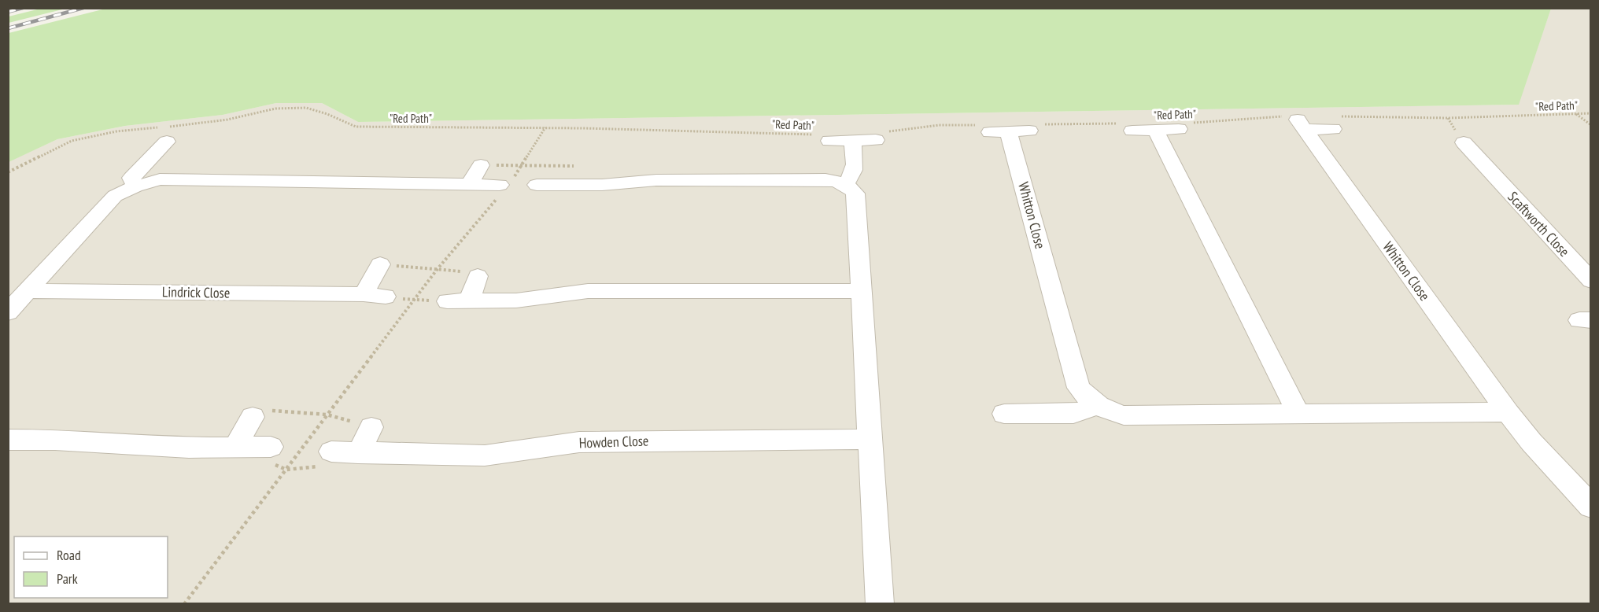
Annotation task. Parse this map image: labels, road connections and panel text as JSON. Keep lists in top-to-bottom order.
{
  "streets": {
    "street": [
      "Whitton Close",
      "Scaftworth Close",
      "Lindrick Close",
      "Howden Close"
    ],
    "path": ["\"Red Path\""]
  },
  "crossings": [
    ["\"Red Path\"", "Whitton Close"]
  ],
  "legend": ["Road", "Park"]
}
